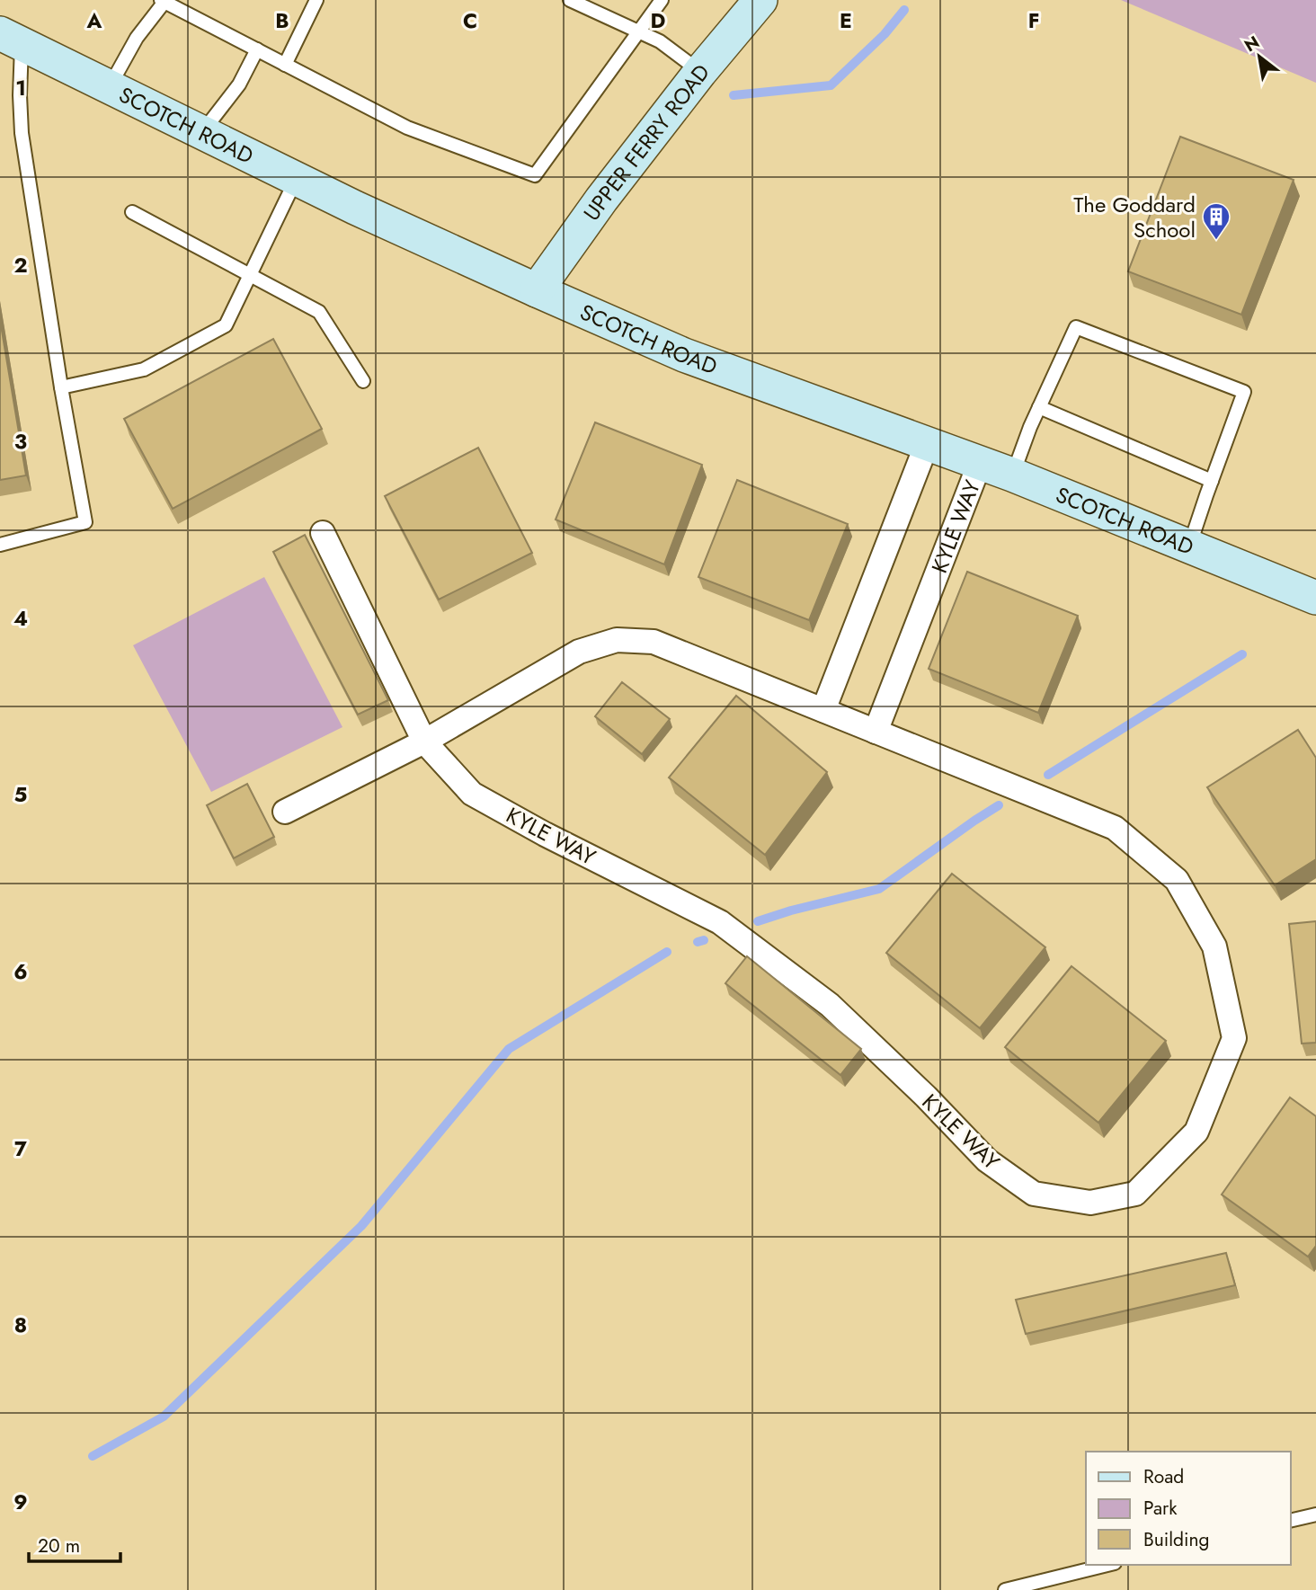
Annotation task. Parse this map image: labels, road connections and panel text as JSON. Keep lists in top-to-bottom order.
{
  "streets": {
    "main road": ["SCOTCH ROAD", "UPPER FERRY ROAD"],
    "street": ["KYLE WAY"]
  },
  "crossings": [
    ["SCOTCH ROAD", "UPPER FERRY ROAD"],
    ["SCOTCH ROAD", "KYLE WAY"]
  ],
  "places": {
    "building": ["The Goddard School"]
  },
  "legend": ["Road", "Park", "Building"],
  "scale_bar": "20 m",
  "north": "top left",
  "grid": {
    "columns": [
      "A",
      "B",
      "C",
      "D",
      "E",
      "F"
    ],
    "rows": [
      "1",
      "2",
      "3",
      "4",
      "5",
      "6",
      "7",
      "8",
      "9"
    ]
  }
}
